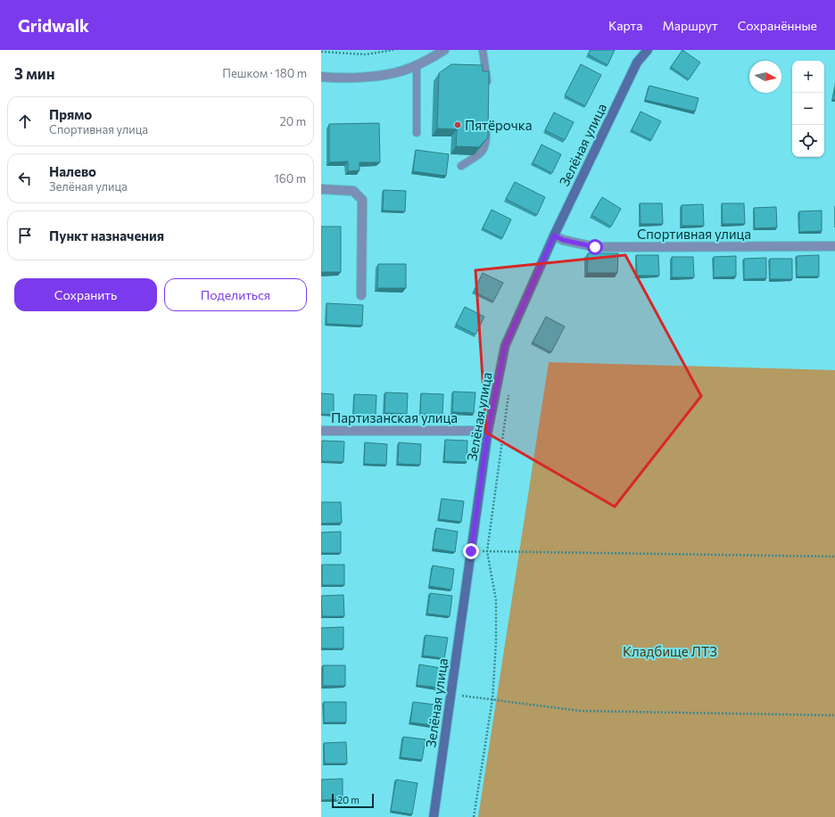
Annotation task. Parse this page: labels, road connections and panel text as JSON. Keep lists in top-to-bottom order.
{
  "streets": {
    "street": ["Зелёная улица", "Спортивная улица", "Партизанская улица"]
  },
  "crossings": [
    ["Зелёная улица", "Спортивная улица"],
    ["Зелёная улица", "Партизанская улица"]
  ],
  "parks": ["Кладбище ЛТЗ"],
  "places": ["Пятёрочка"],
  "scale_bar": "20 m",
  "north": "right",
  "page": {
    "header": "Gridwalk",
    "nav": ["Карта", "Маршрут", "Сохранённые"],
    "heading": ["3 мин", "Пешком · 180 m"],
    "map_buttons": ["+", "−"],
    "list": [
      ["Прямо", "Спортивная улица", "20 m"],
      ["Налево", "Зелёная улица", "160 m"],
      "Пункт назначения"
    ],
    "buttons": ["Сохранить", "Поделиться"],
    "scale": "20 m"
  }
}
